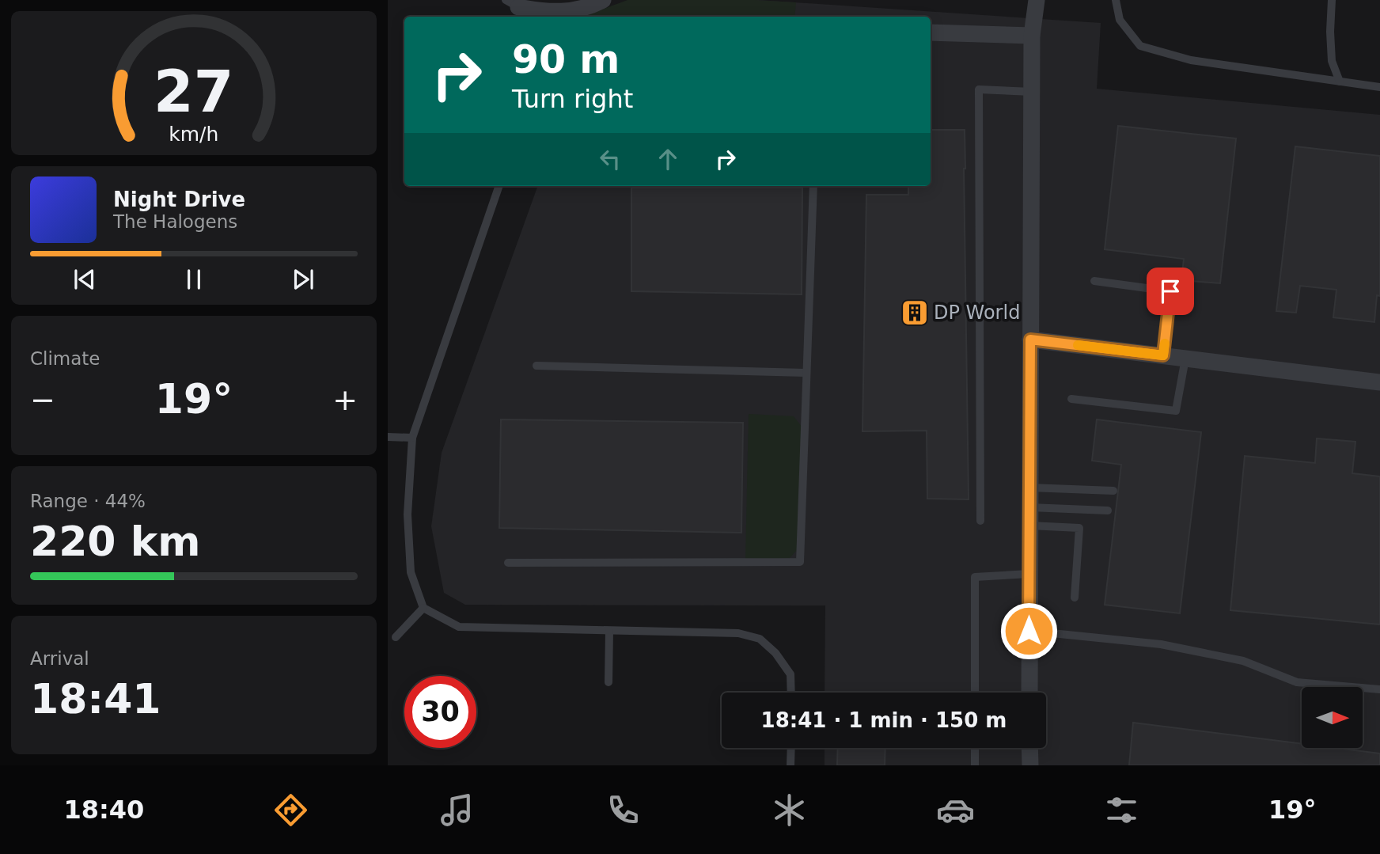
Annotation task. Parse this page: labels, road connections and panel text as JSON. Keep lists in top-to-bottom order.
{
  "places": {
    "building": ["DP World"]
  },
  "north": "right",
  "page": {
    "turn": ["90 m", "Turn right"],
    "song": ["Night Drive", "The Halogens"],
    "tile": [
      "Climate",
      ["Range · 44%", "220 km"],
      ["Arrival", "18:41"]
    ],
    "heat": ["−", "19°", "+"],
    "limit": "30",
    "trip": "18:41 · 1 min · 150 m",
    "tabs": ["18:40", "19°"],
    "gauge": ["27", "km/h"]
  }
}
